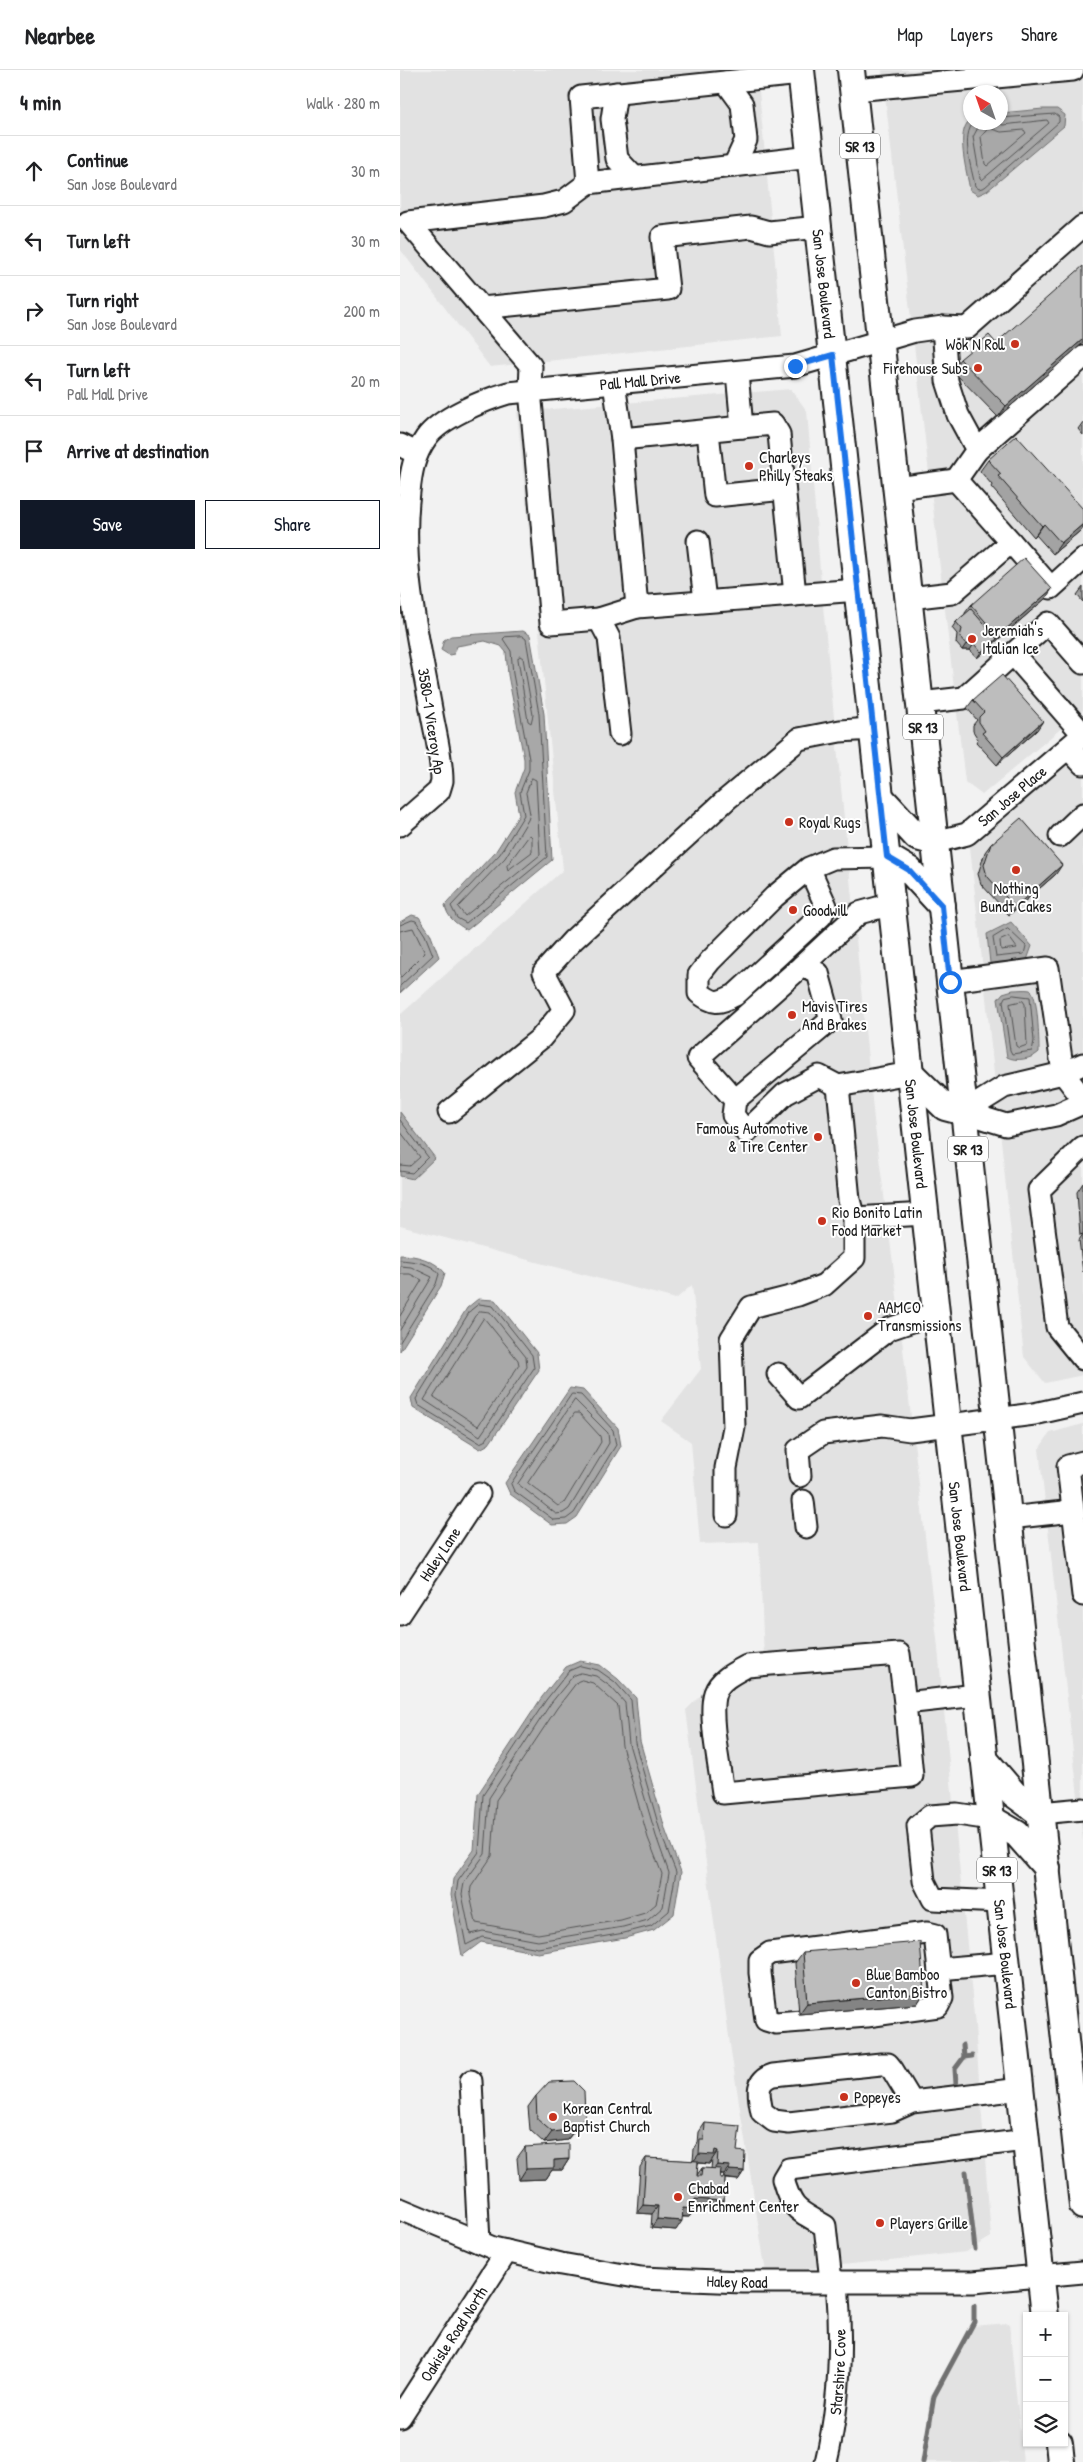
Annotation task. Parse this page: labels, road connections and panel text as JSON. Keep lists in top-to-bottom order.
{
  "streets": {
    "main road": ["SR 13", "San Jose Boulevard"],
    "street": [
      "Pall Mall Drive",
      "3580-1 Viceroy Ap",
      "San Jose Place",
      "Haley Lane",
      "Haley Road",
      "Oakisle Road North",
      "Starshire Cove"
    ]
  },
  "crossings": [
    ["SR 13", "Pall Mall Drive"],
    ["SR 13", "San Jose Place"],
    ["San Jose Boulevard", "Pall Mall Drive"],
    ["San Jose Boulevard", "Haley Road"],
    ["San Jose Boulevard", "Starshire Cove"],
    ["Pall Mall Drive", "3580-1 Viceroy Ap"],
    ["Haley Road", "Oakisle Road North"],
    ["Haley Road", "Starshire Cove"]
  ],
  "places": [
    "Wok N Roll",
    "Firehouse Subs",
    "Charleys Philly Steaks",
    "Jeremiah's Italian Ice",
    "Royal Rugs",
    "Nothing Bundt Cakes",
    "Goodwill",
    "Mavis Tires And Brakes",
    "Famous Automotive & Tire Center",
    "Rio Bonito Latin Food Market",
    "AAMCO Transmissions",
    "Blue Bamboo Canton Bistro",
    "Popeyes",
    "Korean Central Baptist Church",
    "Chabad Enrichment Center",
    "Players Grille"
  ],
  "north": "top left",
  "page": {
    "header": "Nearbee",
    "nav": ["Map", "Layers", "Share"],
    "heading": ["4 min", "Walk · 280 m"],
    "list": [
      ["Continue", "San Jose Boulevard", "30 m"],
      ["Turn left", "30 m"],
      ["Turn right", "San Jose Boulevard", "200 m"],
      ["Turn left", "Pall Mall Drive", "20 m"],
      "Arrive at destination"
    ],
    "buttons": ["Save", "Share"],
    "map_buttons": ["+", "−"]
  }
}
